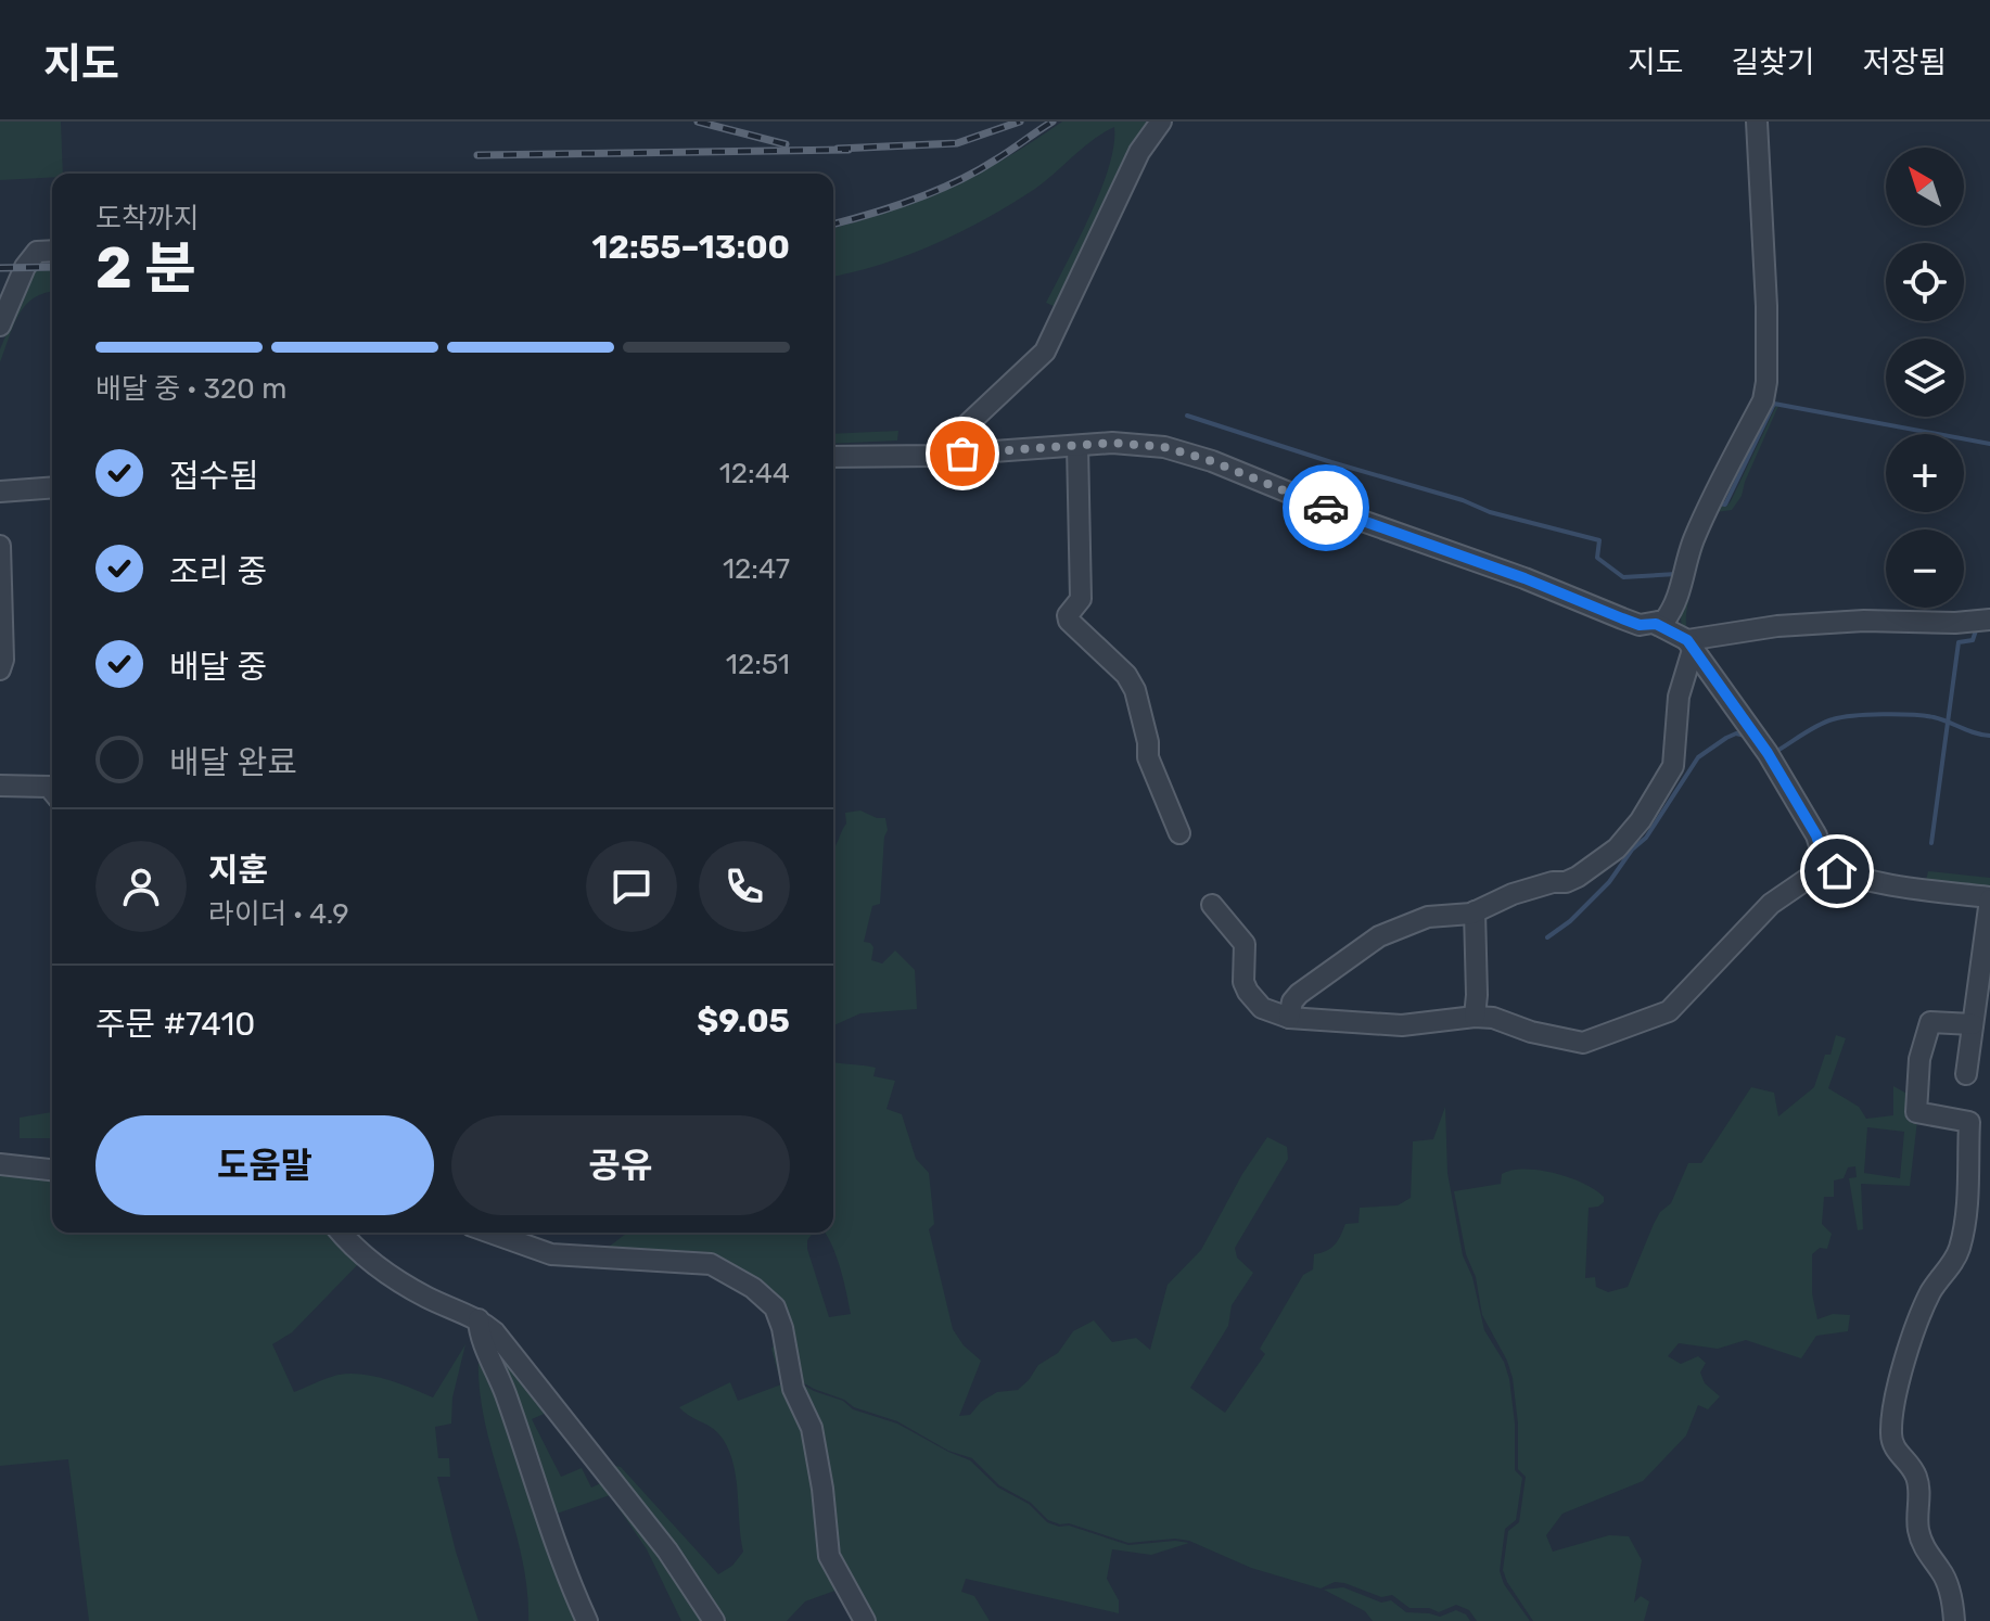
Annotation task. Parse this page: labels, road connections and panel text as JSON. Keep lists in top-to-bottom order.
{
  "north": "top left",
  "page": {
    "header": "지도",
    "nav": ["지도", "길찾기", "저장됨"],
    "map_buttons": ["+", "−"],
    "heading": ["2 분", "도착까지", "12:55–13:00"],
    "panel": [
      "지훈",
      "라이더 · 4.9",
      "주문 #7410",
      "$9.05"
    ],
    "bar": "배달 중 · 320 m",
    "list": [
      ["접수됨", "12:44"],
      ["조리 중", "12:47"],
      ["배달 중", "12:51"],
      "배달 완료"
    ],
    "buttons": ["도움말", "공유"]
  }
}
